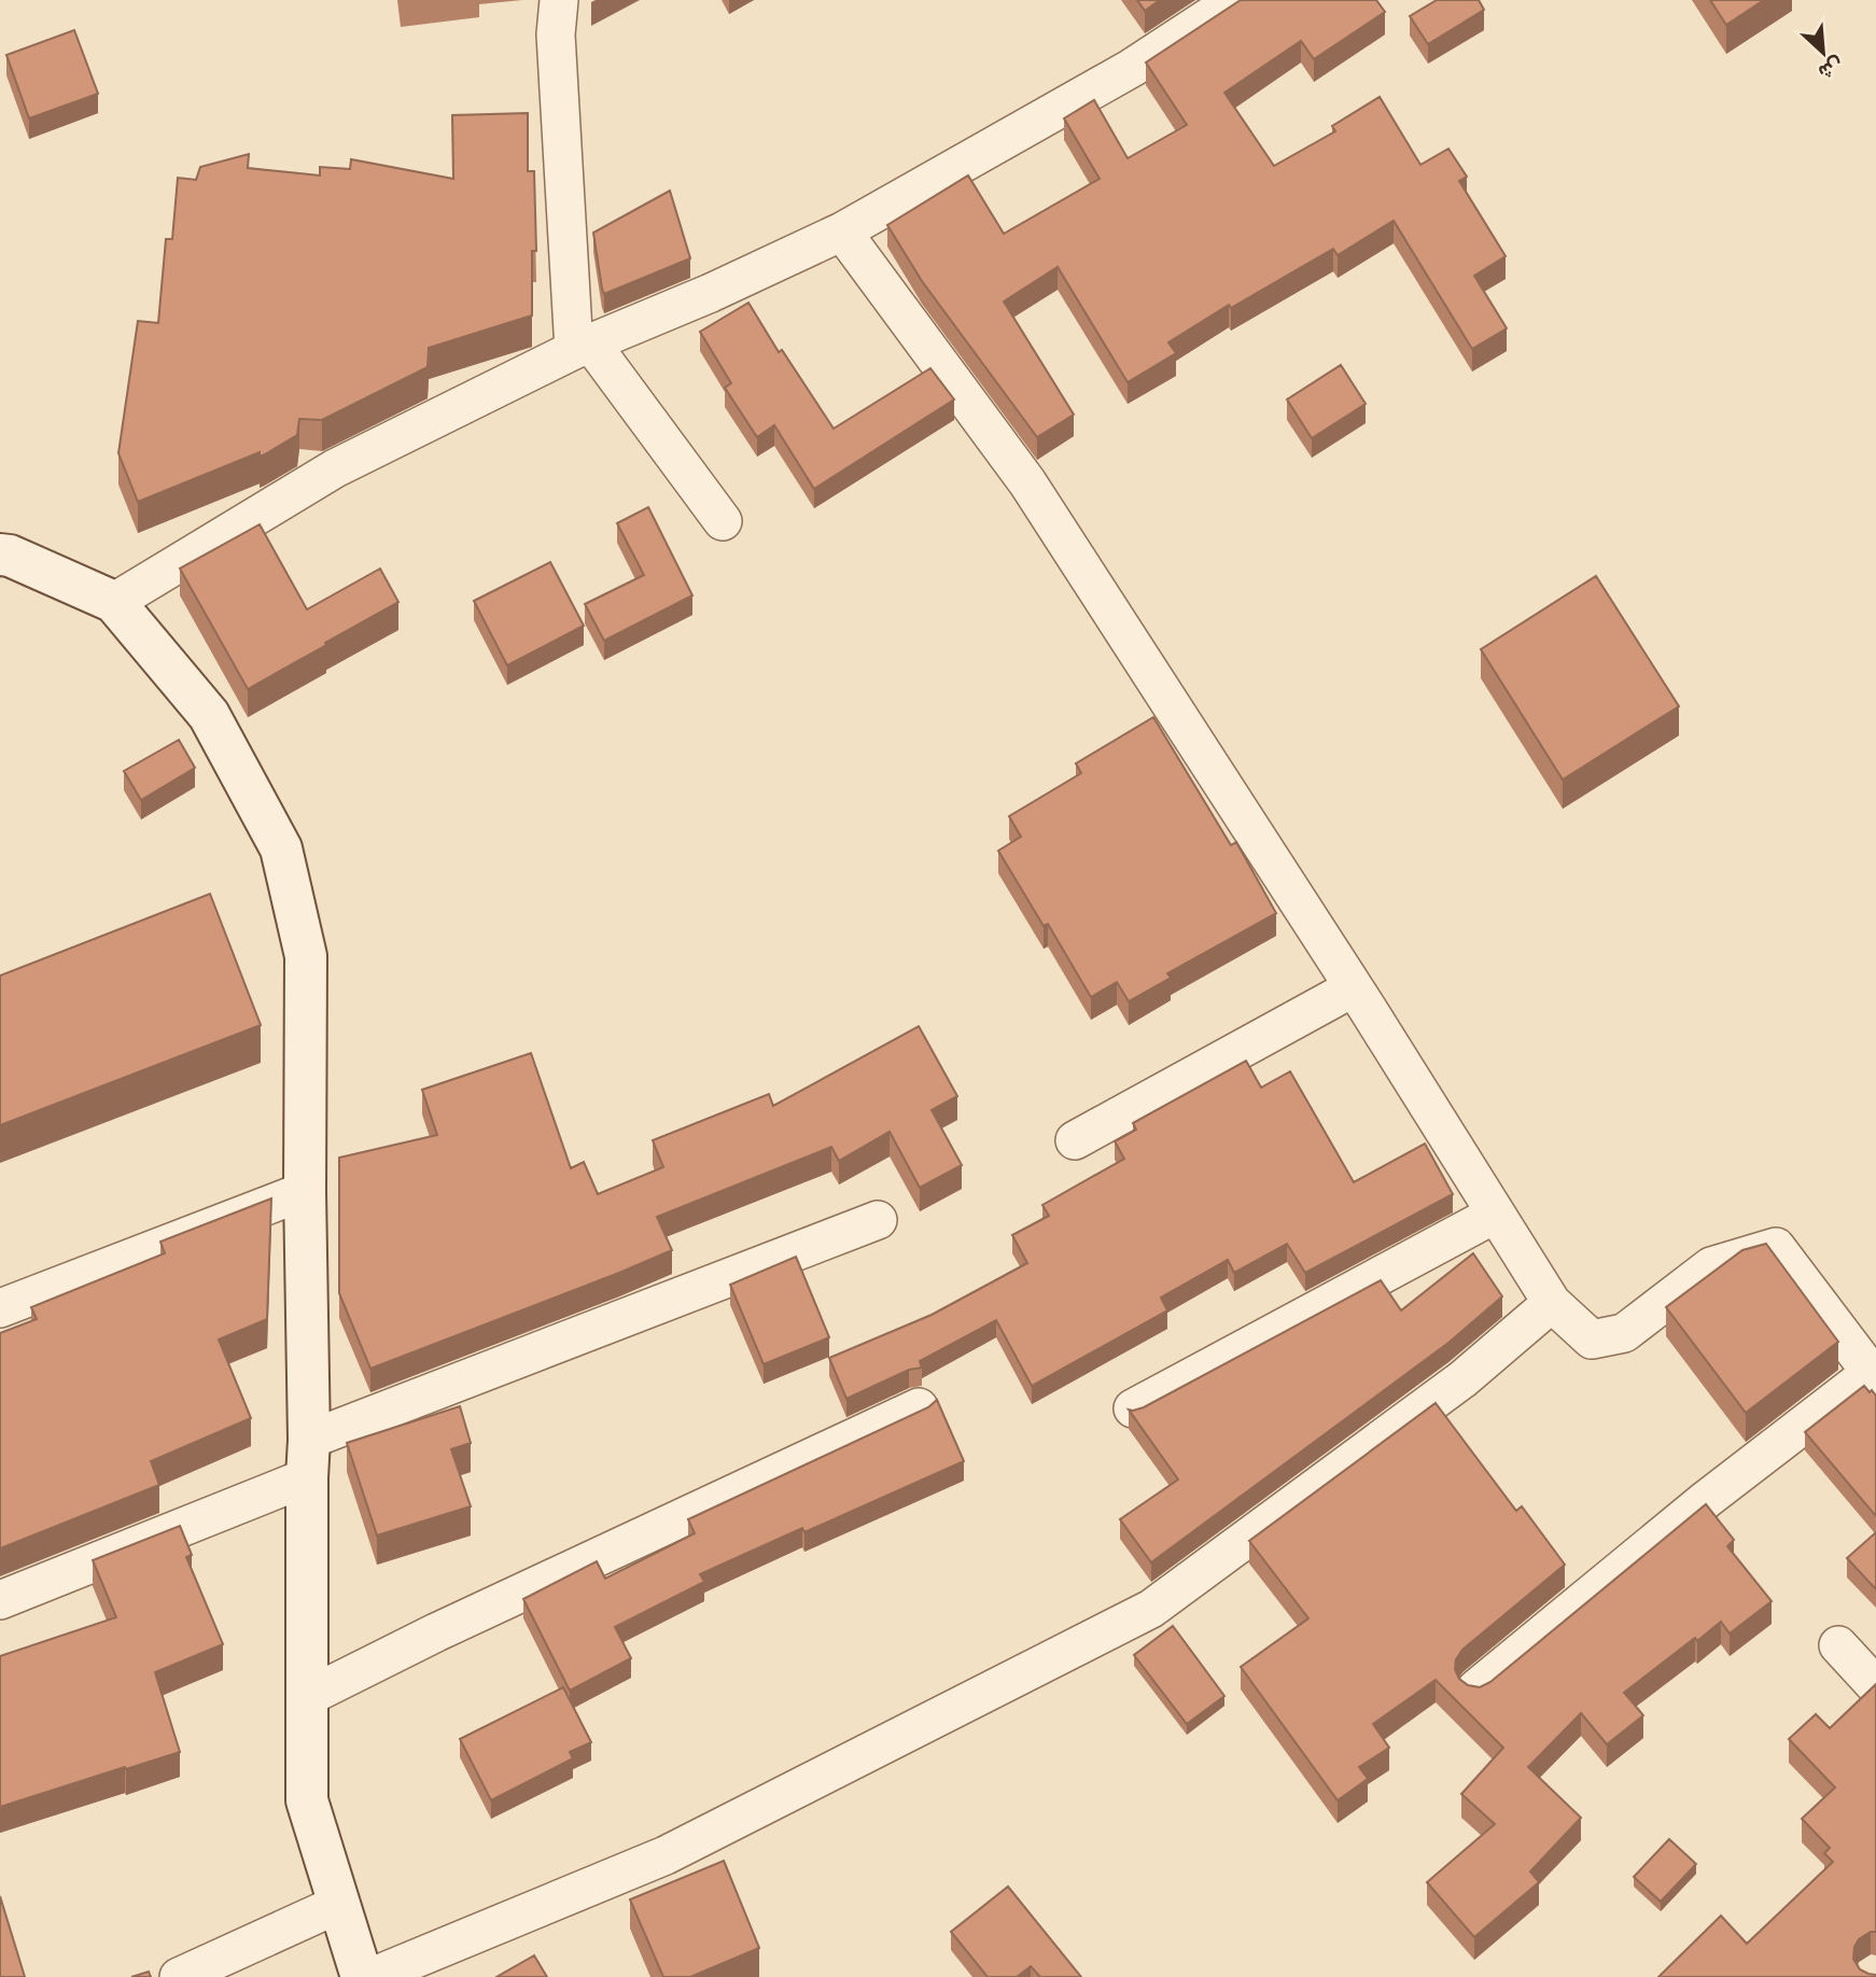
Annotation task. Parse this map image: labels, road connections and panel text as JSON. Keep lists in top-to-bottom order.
{
  "north": "bottom right"
}
